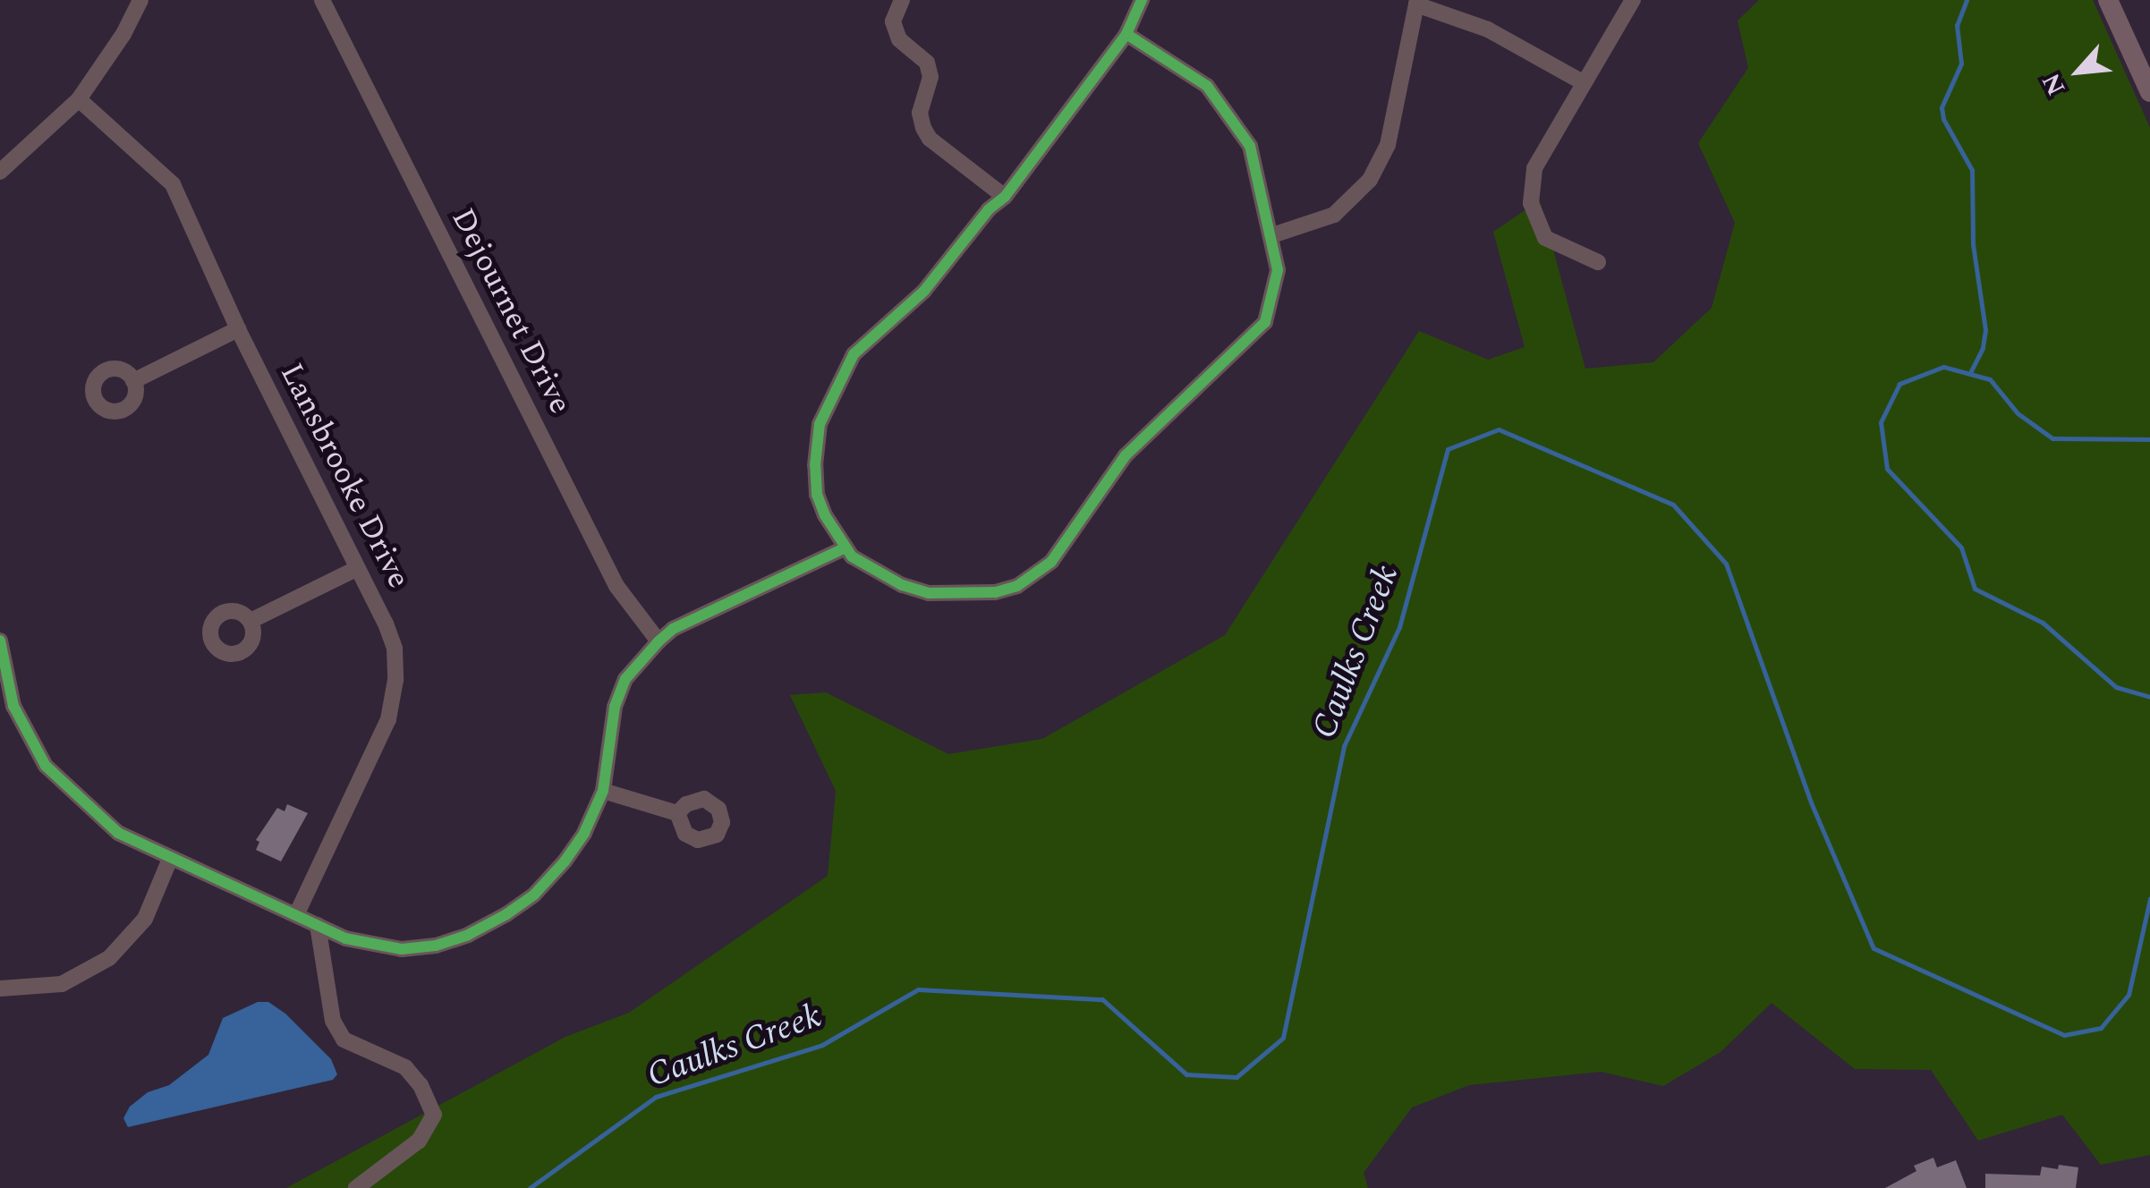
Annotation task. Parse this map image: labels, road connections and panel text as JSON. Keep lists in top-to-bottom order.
{
  "streets": {
    "street": ["Dejournet Drive", "Lansbrooke Drive"]
  },
  "water": ["Caulks Creek"],
  "north": "bottom left"
}
